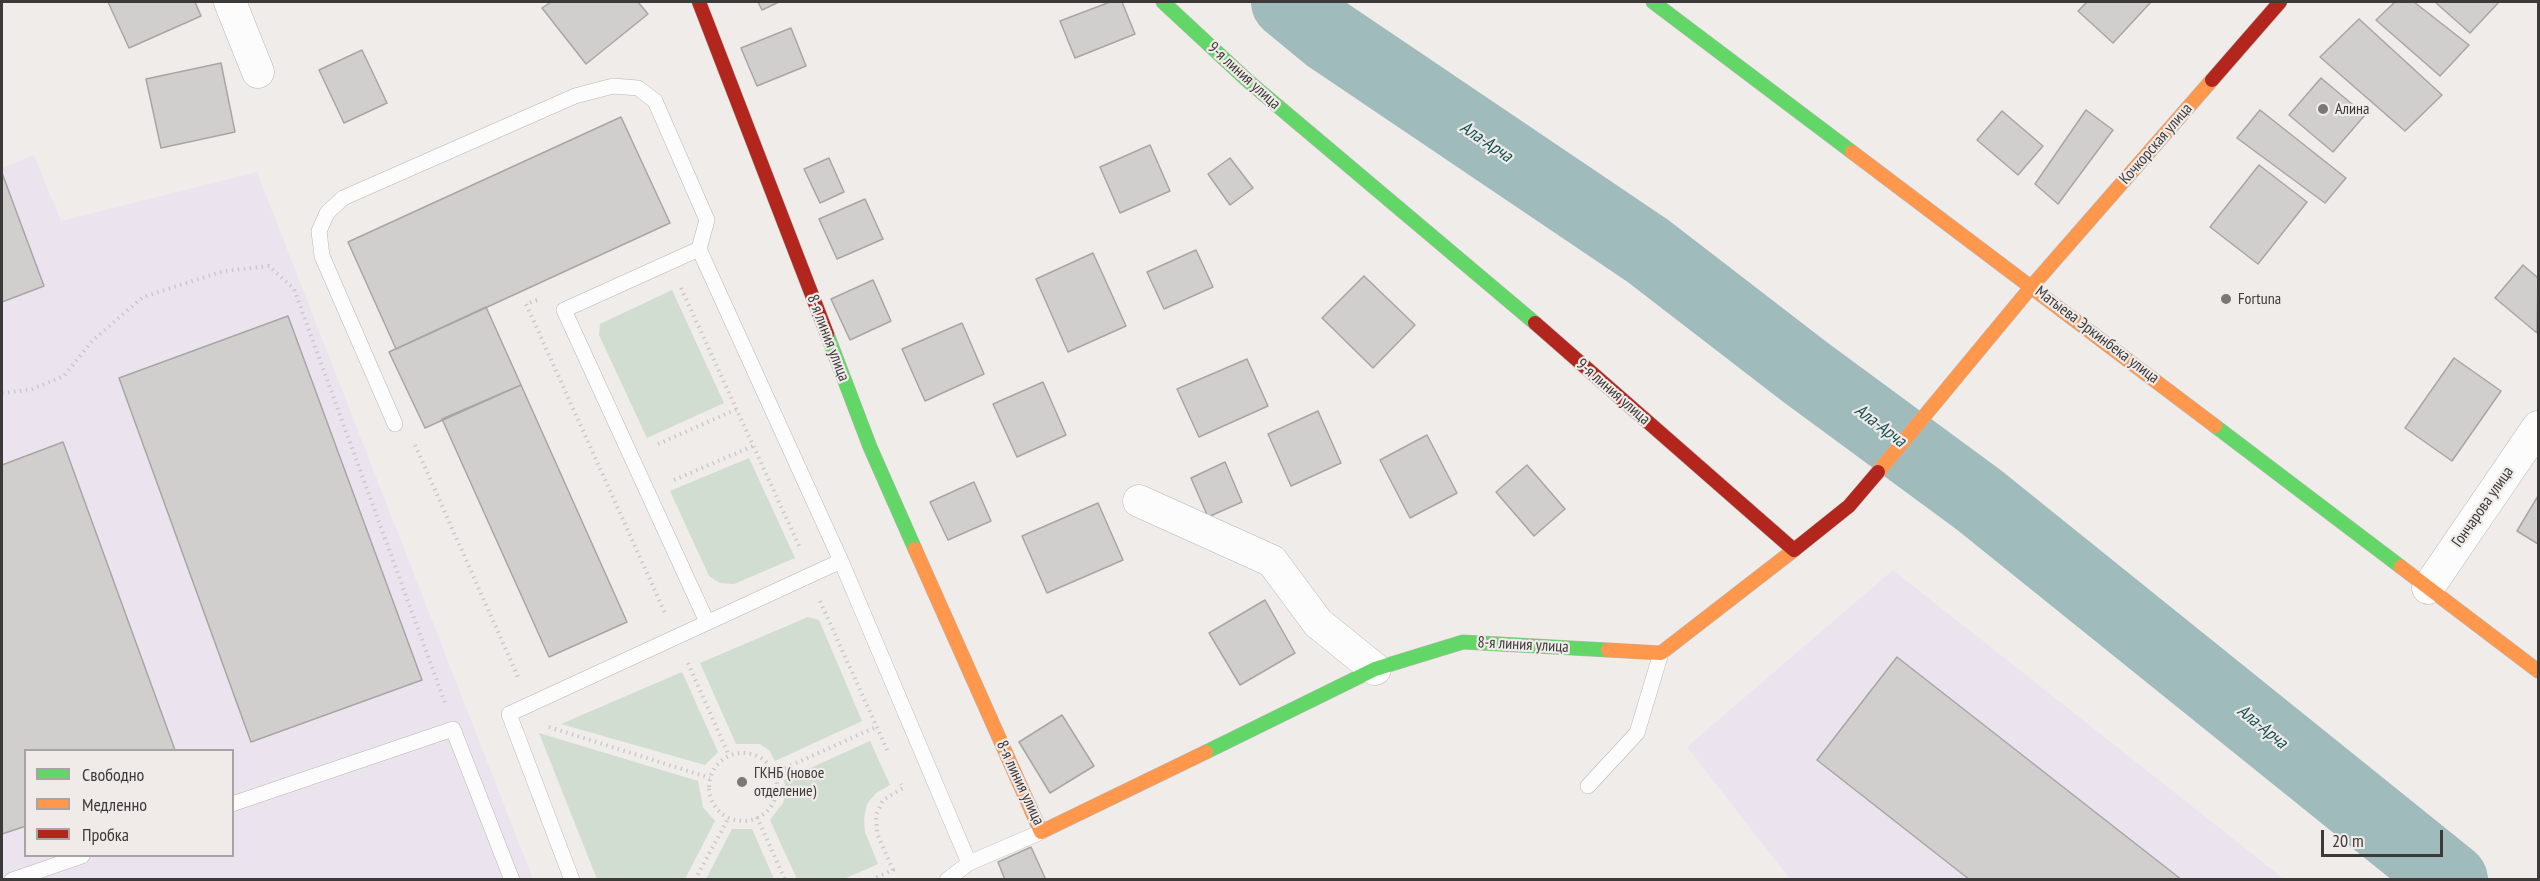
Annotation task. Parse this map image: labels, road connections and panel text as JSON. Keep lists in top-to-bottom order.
{
  "streets": {
    "street": [
      "9-я линия улица",
      "Кочкорская улица",
      "Матыева Эркинбека улица",
      "8-я линия улица",
      "Гончарова улица"
    ]
  },
  "crossings": [
    ["Кочкорская улица", "Матыева Эркинбека улица"],
    ["Матыева Эркинбека улица", "Гончарова улица"]
  ],
  "water": ["Ала-Арча"],
  "places": ["Алина", "Fortuna", "ГКНБ (новое отделение)"],
  "legend": ["Свободно", "Медленно", "Пробка"],
  "scale_bar": "20 m"
}
